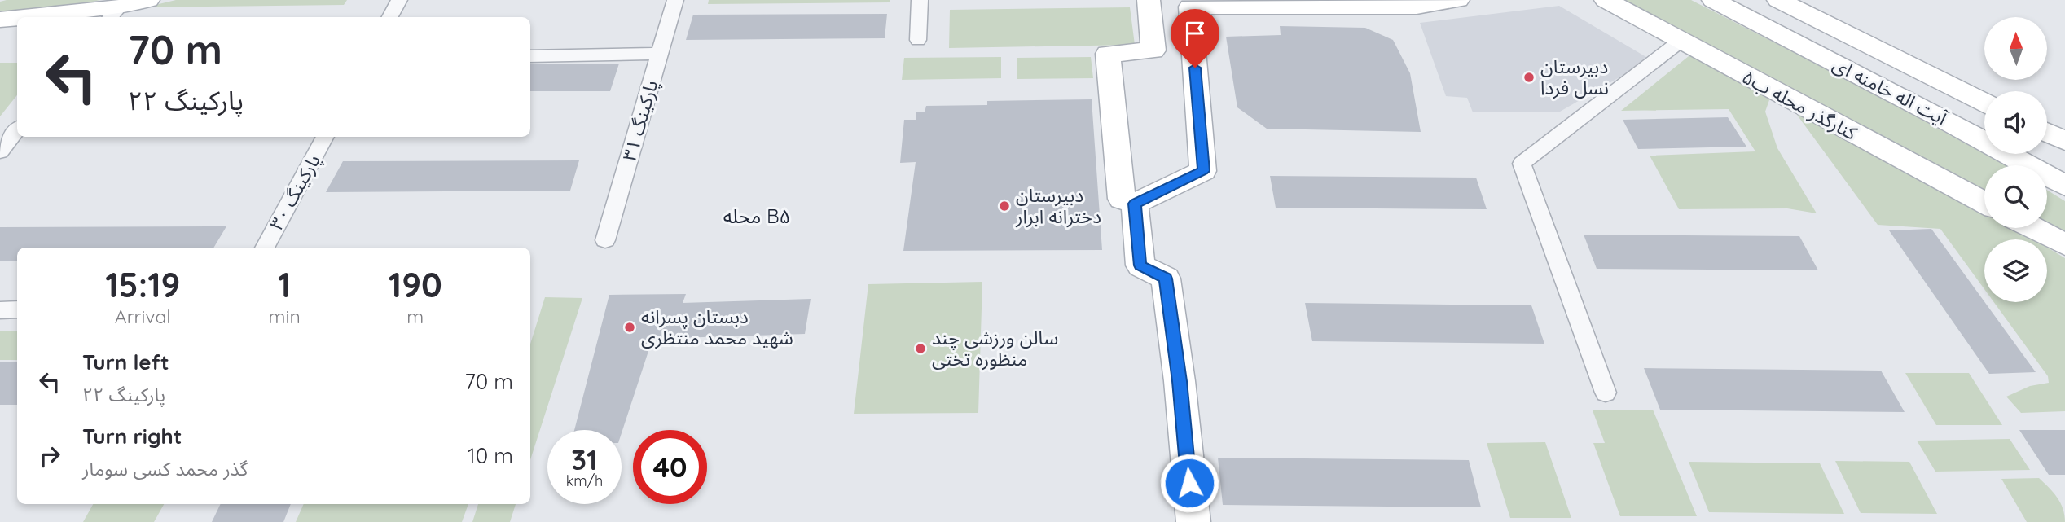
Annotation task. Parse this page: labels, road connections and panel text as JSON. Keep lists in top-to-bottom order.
{
  "streets": {
    "street": [
      "آیت اله خامنه ای",
      "کنارگذر محله ب۵",
      "پارکینگ ۳۱",
      "پارکینگ ۳۰"
    ]
  },
  "districts": ["محله B۵"],
  "places": [
    "دبیرستان نسل فردا",
    "دبیرستان دخترانه ابرار",
    "دبستان پسرانه شهید محمد منتظری",
    "سالن ورزشی چند منظوره تختی"
  ],
  "north": "top",
  "page": {
    "turn": ["70 m", "پارکینگ ۲۲"],
    "eta": [
      "15:19",
      "Arrival",
      "1",
      "min",
      "190",
      "m"
    ],
    "list": [
      {
        "name": "Turn left",
        "note": "پارکینگ ۲۲",
        "value": "70 m"
      },
      {
        "name": "Turn right",
        "note": "گذر محمد کسی سومار",
        "value": "10 m"
      }
    ],
    "speed": "31 km/h",
    "limit": "40"
  }
}
